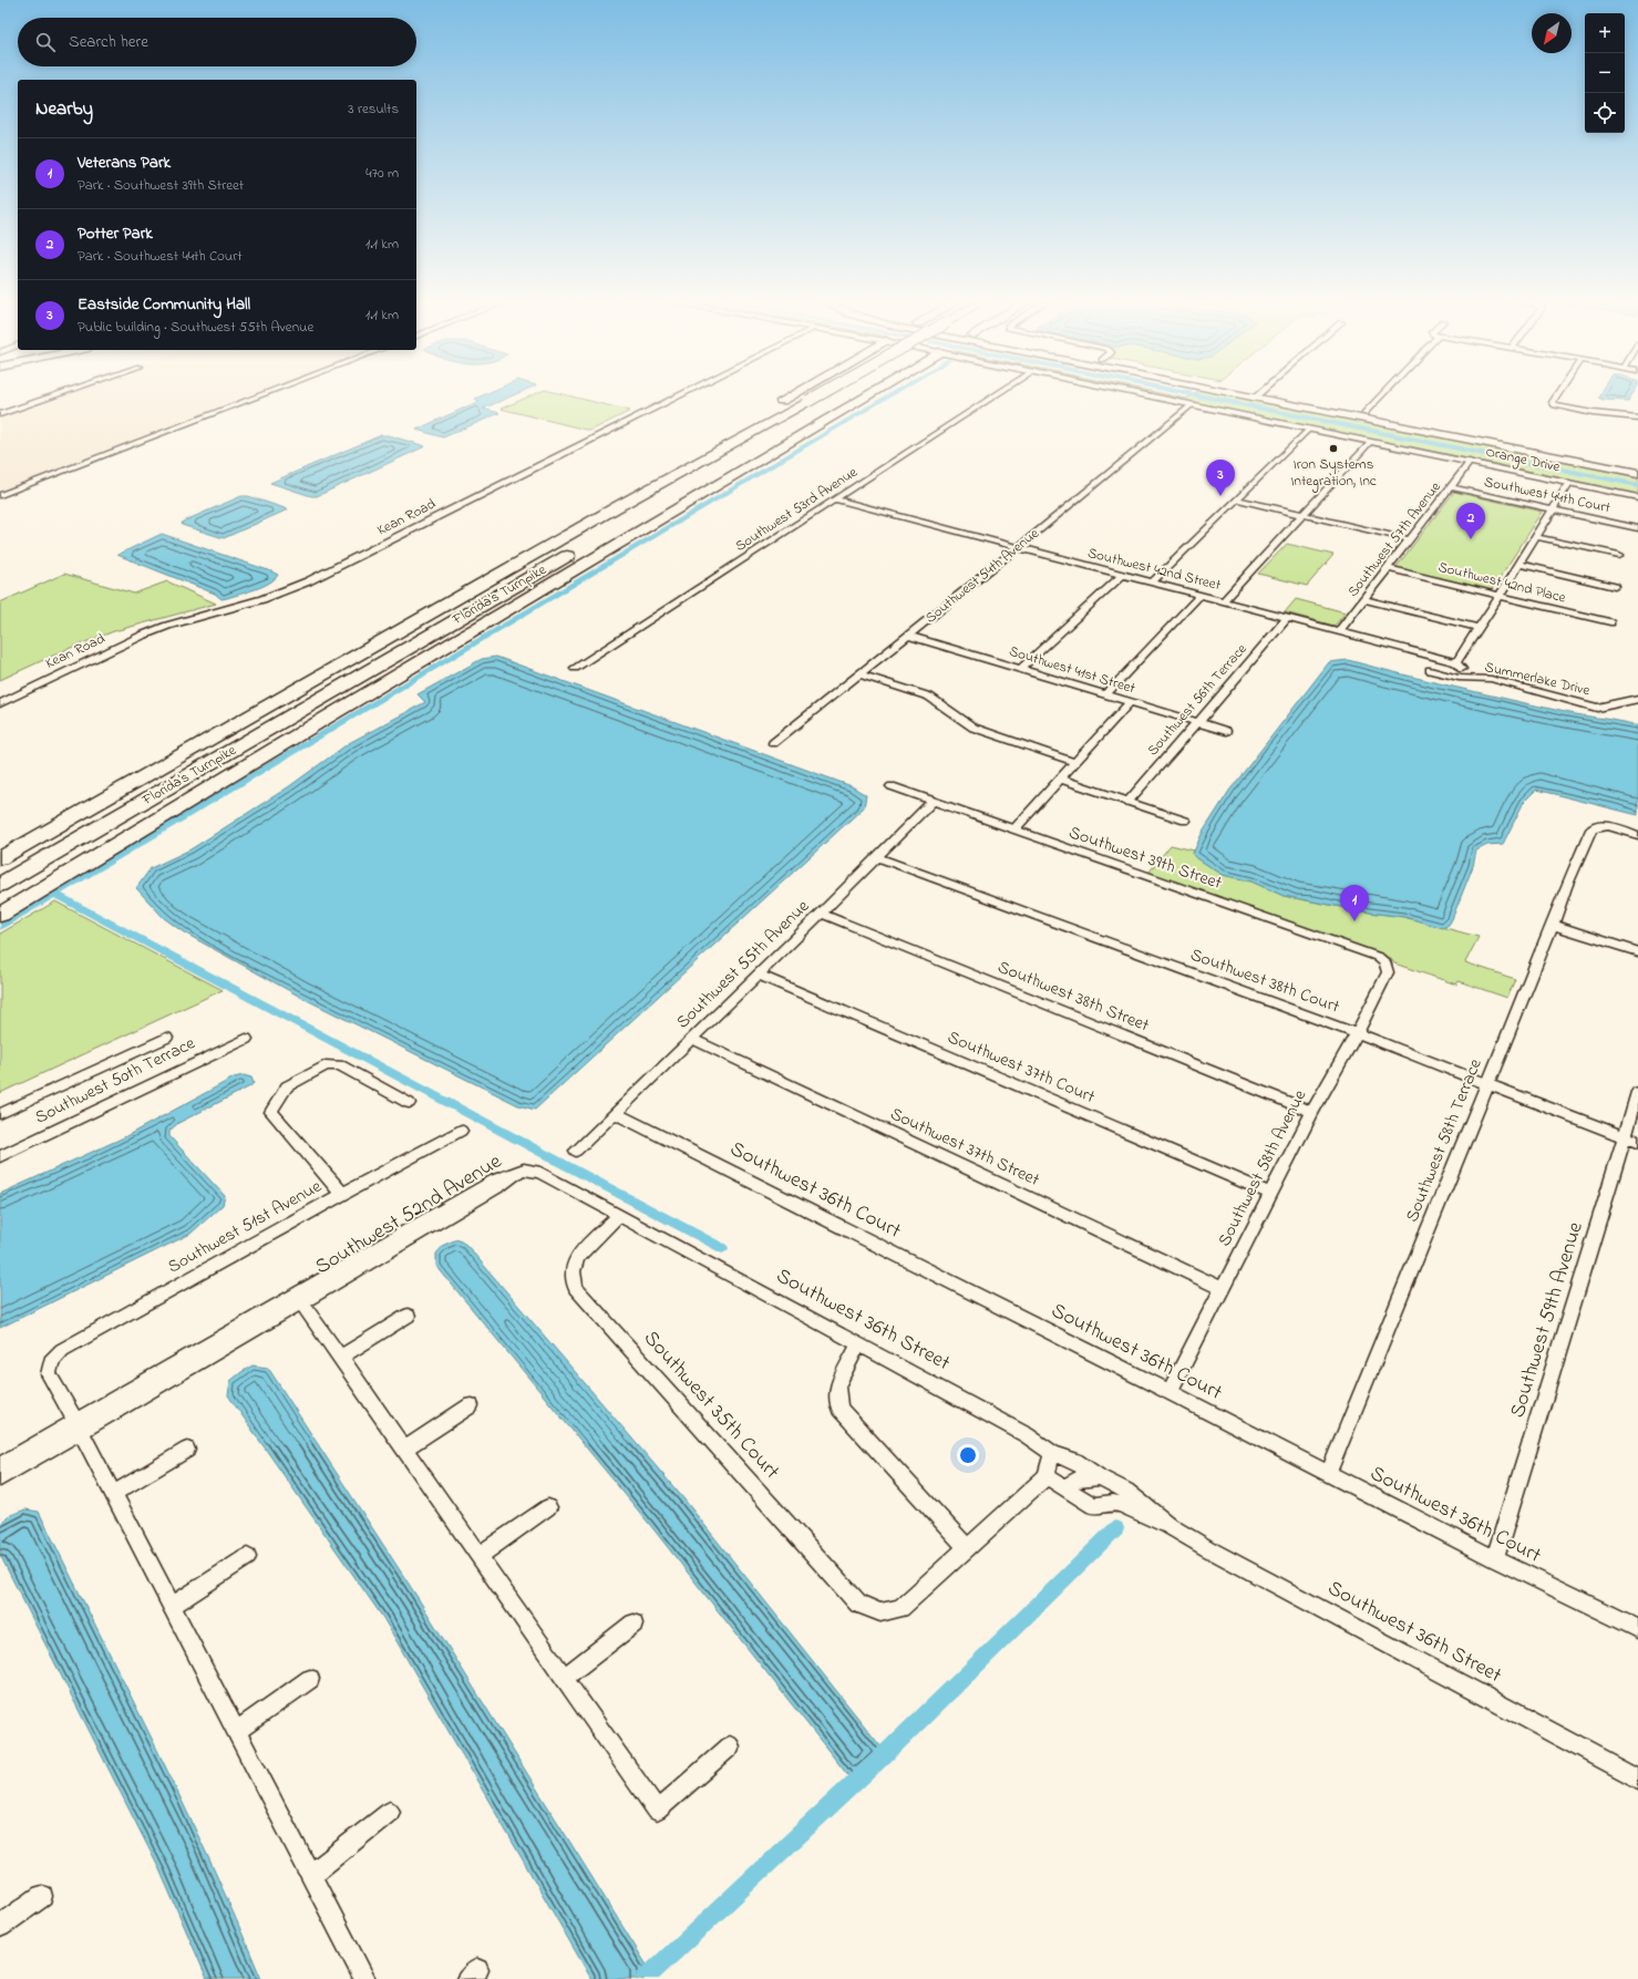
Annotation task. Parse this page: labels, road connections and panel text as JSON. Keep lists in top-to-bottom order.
{
  "streets": {
    "highway": ["Florida's Turnpike"],
    "street": [
      "Orange Drive",
      "Southwest 44th Court",
      "Southwest 53rd Avenue",
      "Kean Road",
      "Southwest 57th Avenue",
      "Southwest 42nd Street",
      "Southwest 54th Avenue",
      "Southwest 42nd Place",
      "Southwest 41st Street",
      "Summerlake Drive",
      "Southwest 56th Terrace",
      "Southwest 39th Street",
      "Southwest 55th Avenue",
      "Southwest 38th Court",
      "Southwest 38th Street",
      "Southwest 37th Court",
      "Southwest 50th Terrace",
      "Southwest 58th Terrace",
      "Southwest 37th Street",
      "Southwest 58th Avenue",
      "Southwest 36th Court",
      "Southwest 52nd Avenue",
      "Southwest 51st Avenue",
      "Southwest 36th Street",
      "Southwest 59th Avenue",
      "Southwest 35th Court"
    ]
  },
  "crossings": [
    ["Orange Drive", "Southwest 57th Avenue"],
    ["Orange Drive", "Southwest 54th Avenue"],
    ["Southwest 44th Court", "Southwest 57th Avenue"],
    ["Southwest 53rd Avenue", "Southwest 42nd Street"],
    ["Southwest 57th Avenue", "Southwest 42nd Street"],
    ["Southwest 57th Avenue", "Southwest 42nd Place"],
    ["Southwest 42nd Street", "Southwest 54th Avenue"],
    ["Southwest 42nd Street", "Southwest 56th Terrace"],
    ["Southwest 54th Avenue", "Southwest 41st Street"],
    ["Southwest 41st Street", "Southwest 56th Terrace"],
    ["Southwest 39th Street", "Southwest 55th Avenue"],
    ["Southwest 39th Street", "Southwest 58th Avenue"],
    ["Southwest 55th Avenue", "Southwest 38th Court"],
    ["Southwest 55th Avenue", "Southwest 38th Street"],
    ["Southwest 55th Avenue", "Southwest 37th Court"],
    ["Southwest 55th Avenue", "Southwest 37th Street"],
    ["Southwest 55th Avenue", "Southwest 36th Court"],
    ["Southwest 38th Court", "Southwest 58th Terrace"],
    ["Southwest 38th Court", "Southwest 58th Avenue"],
    ["Southwest 38th Court", "Southwest 59th Avenue"],
    ["Southwest 38th Street", "Southwest 58th Avenue"],
    ["Southwest 37th Court", "Southwest 58th Avenue"],
    ["Southwest 58th Terrace", "Southwest 36th Court"],
    ["Southwest 37th Street", "Southwest 58th Avenue"],
    ["Southwest 58th Avenue", "Southwest 36th Court"],
    ["Southwest 36th Court", "Southwest 59th Avenue"],
    ["Southwest 52nd Avenue", "Southwest 51st Avenue"],
    ["Southwest 52nd Avenue", "Southwest 36th Street"],
    ["Southwest 36th Street", "Southwest 35th Court"]
  ],
  "places": ["Iron Systems Integration, Inc"],
  "north": "bottom left",
  "page": {
    "map_buttons": ["+", "−"],
    "search": "Search here",
    "heading": ["Nearby", "3 results"],
    "list": [
      {
        "mark": "1",
        "name": "Veterans Park",
        "note": "Park · Southwest 39th Street",
        "value": "470 m"
      },
      {
        "mark": "2",
        "name": "Potter Park",
        "note": "Park · Southwest 44th Court",
        "value": "1.1 km"
      },
      {
        "mark": "3",
        "name": "Eastside Community Hall",
        "note": "Public building · Southwest 55th Avenue",
        "value": "1.1 km"
      }
    ],
    "pins": ["3", "2", "1"]
  }
}
